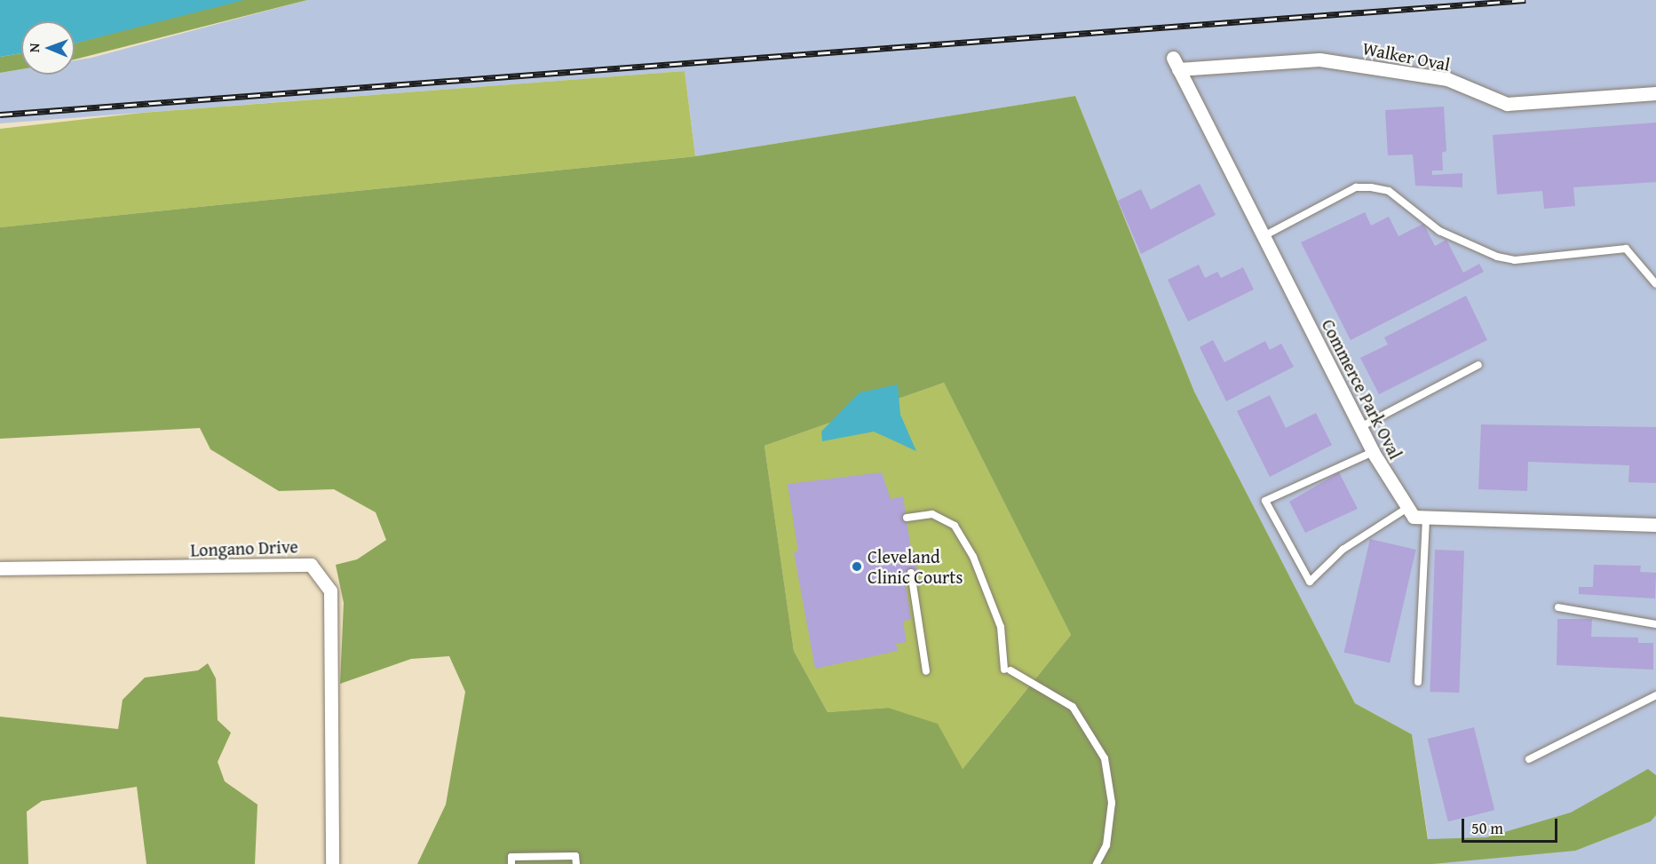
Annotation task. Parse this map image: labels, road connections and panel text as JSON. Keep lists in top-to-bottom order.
{
  "streets": {
    "street": ["Walker Oval", "Commerce Park Oval", "Longano Drive"]
  },
  "crossings": [
    ["Walker Oval", "Commerce Park Oval"]
  ],
  "places": ["Cleveland Clinic Courts"],
  "scale_bar": "50 m",
  "north": "left"
}
